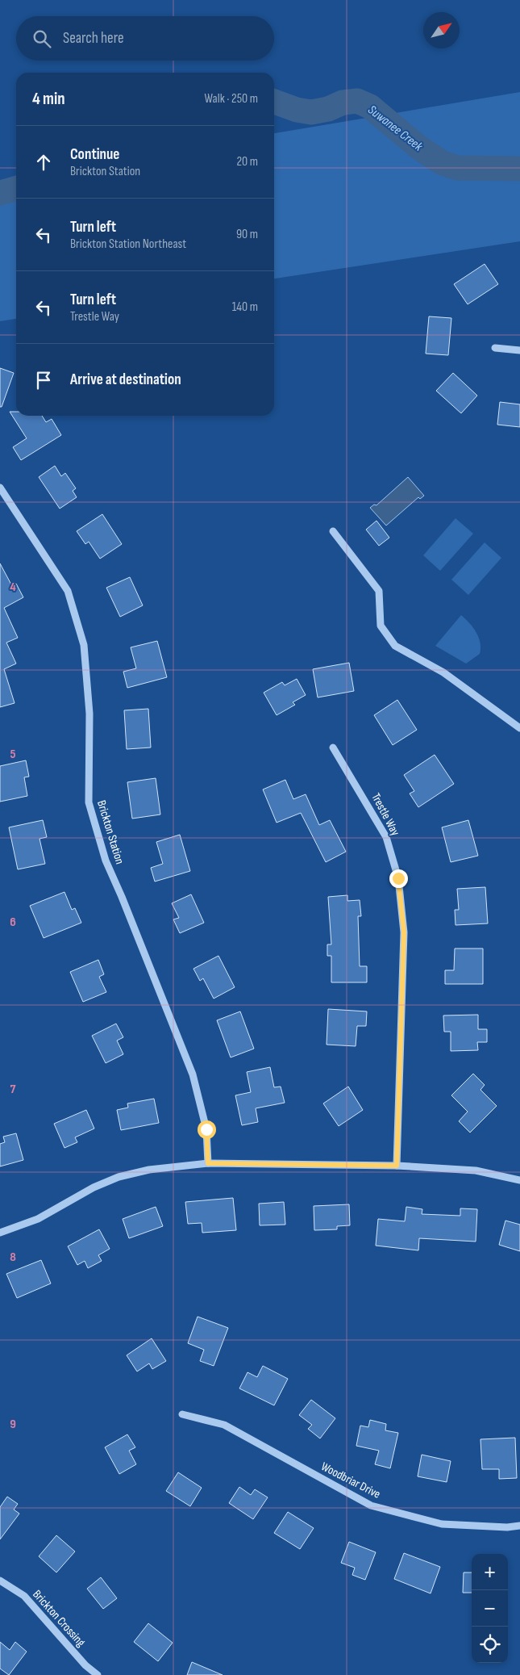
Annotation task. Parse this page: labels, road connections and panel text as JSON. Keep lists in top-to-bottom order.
{
  "streets": {
    "street": [
      "Trestle Way",
      "Brickton Station",
      "Woodbriar Drive",
      "Brickton Crossing"
    ]
  },
  "water": ["Suwanee Creek"],
  "north": "top right",
  "page": {
    "search": "Search here",
    "heading": ["4 min", "Walk · 250 m"],
    "list": [
      ["Continue", "Brickton Station", "20 m"],
      ["Turn left", "Brickton Station Northeast", "90 m"],
      ["Turn left", "Trestle Way", "140 m"],
      "Arrive at destination"
    ],
    "map_buttons": ["+", "−"]
  },
  "grid": {
    "rows": [
      "4",
      "5",
      "6",
      "7",
      "8",
      "9"
    ]
  }
}
